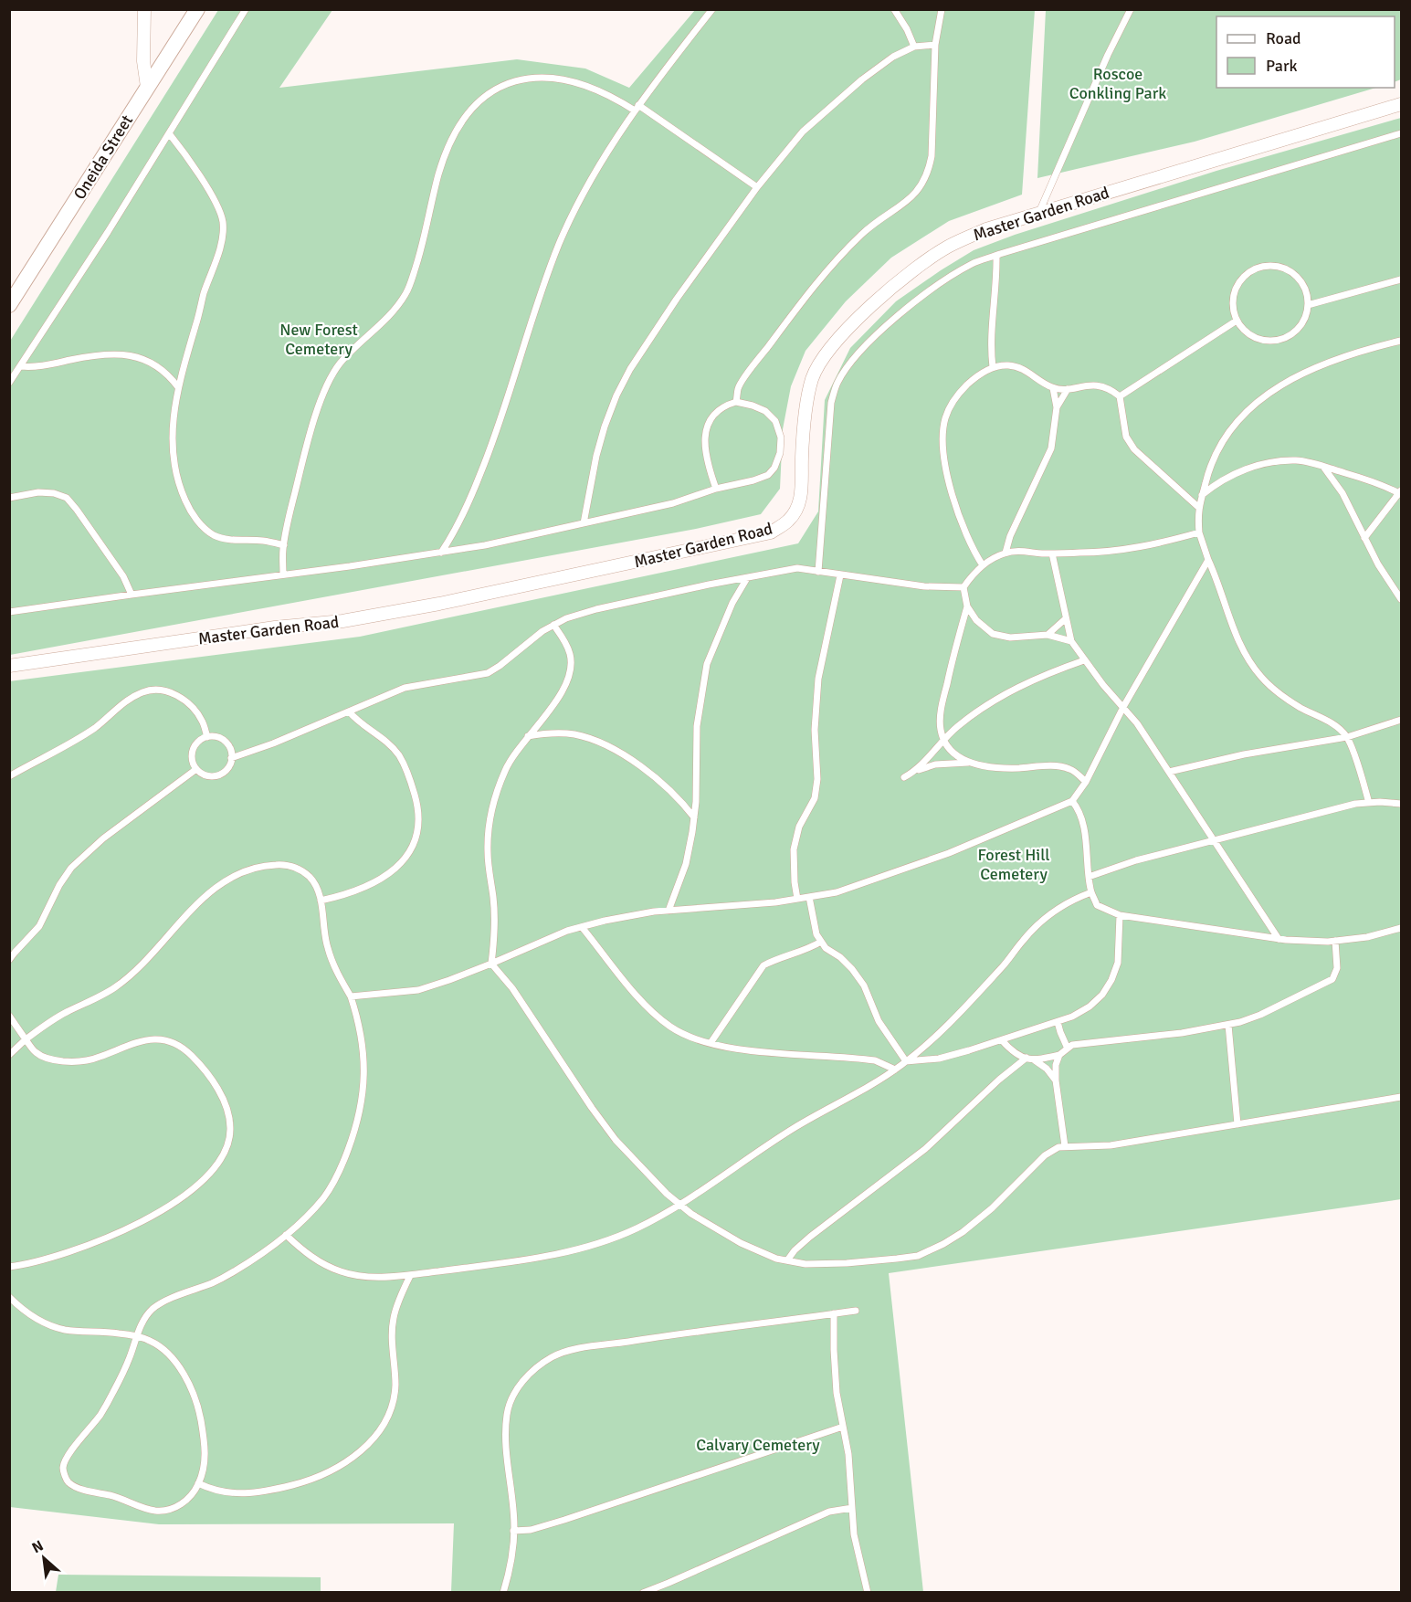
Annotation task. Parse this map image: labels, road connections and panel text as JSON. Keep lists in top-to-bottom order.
{
  "streets": {
    "street": ["Oneida Street", "Master Garden Road"]
  },
  "parks": [
    "Roscoe Conkling Park",
    "New Forest Cemetery",
    "Forest Hill Cemetery",
    "Calvary Cemetery"
  ],
  "legend": ["Road", "Park"],
  "north": "top left"
}
